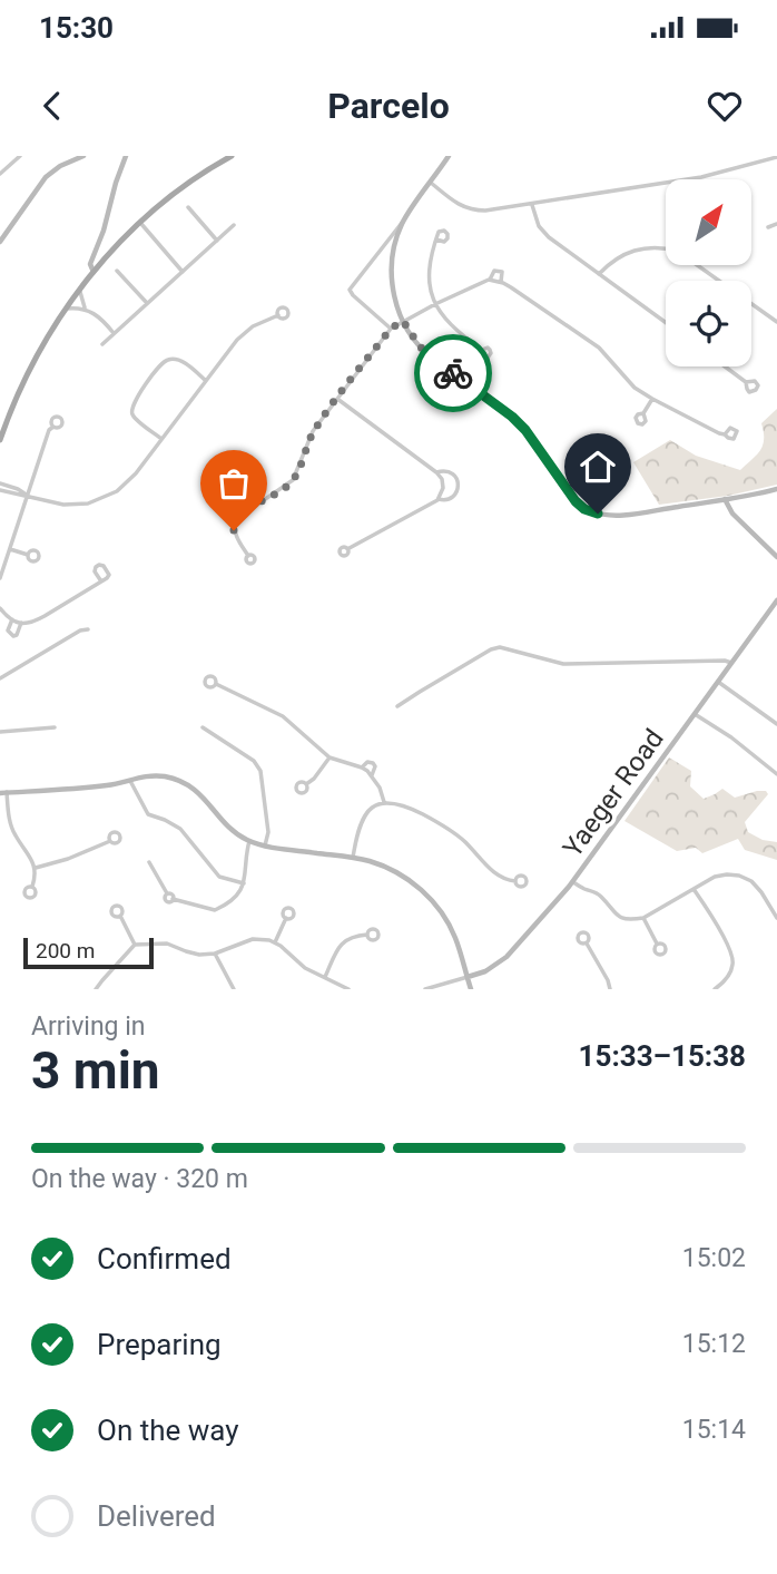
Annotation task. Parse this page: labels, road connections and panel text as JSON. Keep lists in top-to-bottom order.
{
  "streets": {
    "street": ["Yaeger Road"]
  },
  "scale_bar": "200 m",
  "north": "top right",
  "page": {
    "status": "15:30",
    "header": "Parcelo",
    "scale": "200 m",
    "heading": ["3 min", "Arriving in", "15:33–15:38"],
    "bar": "On the way · 320 m",
    "list": [
      ["Confirmed", "15:02"],
      ["Preparing", "15:12"],
      ["On the way", "15:14"],
      "Delivered"
    ]
  }
}
